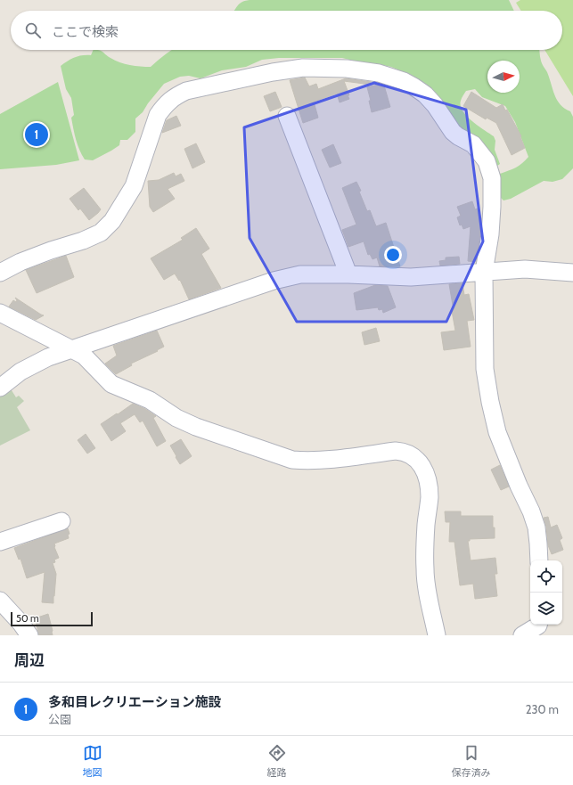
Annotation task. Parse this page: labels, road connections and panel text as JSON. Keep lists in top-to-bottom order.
{
  "scale_bar": "50 m",
  "north": "right",
  "page": {
    "search": "ここで検索",
    "pins": "1",
    "scale": "50 m",
    "heading": "周辺",
    "list": [
      {
        "mark": "1",
        "name": "多和目レクリエーション施設",
        "note": "公園",
        "value": "230 m"
      }
    ],
    "nav": ["地図", "経路", "保存済み"]
  }
}
